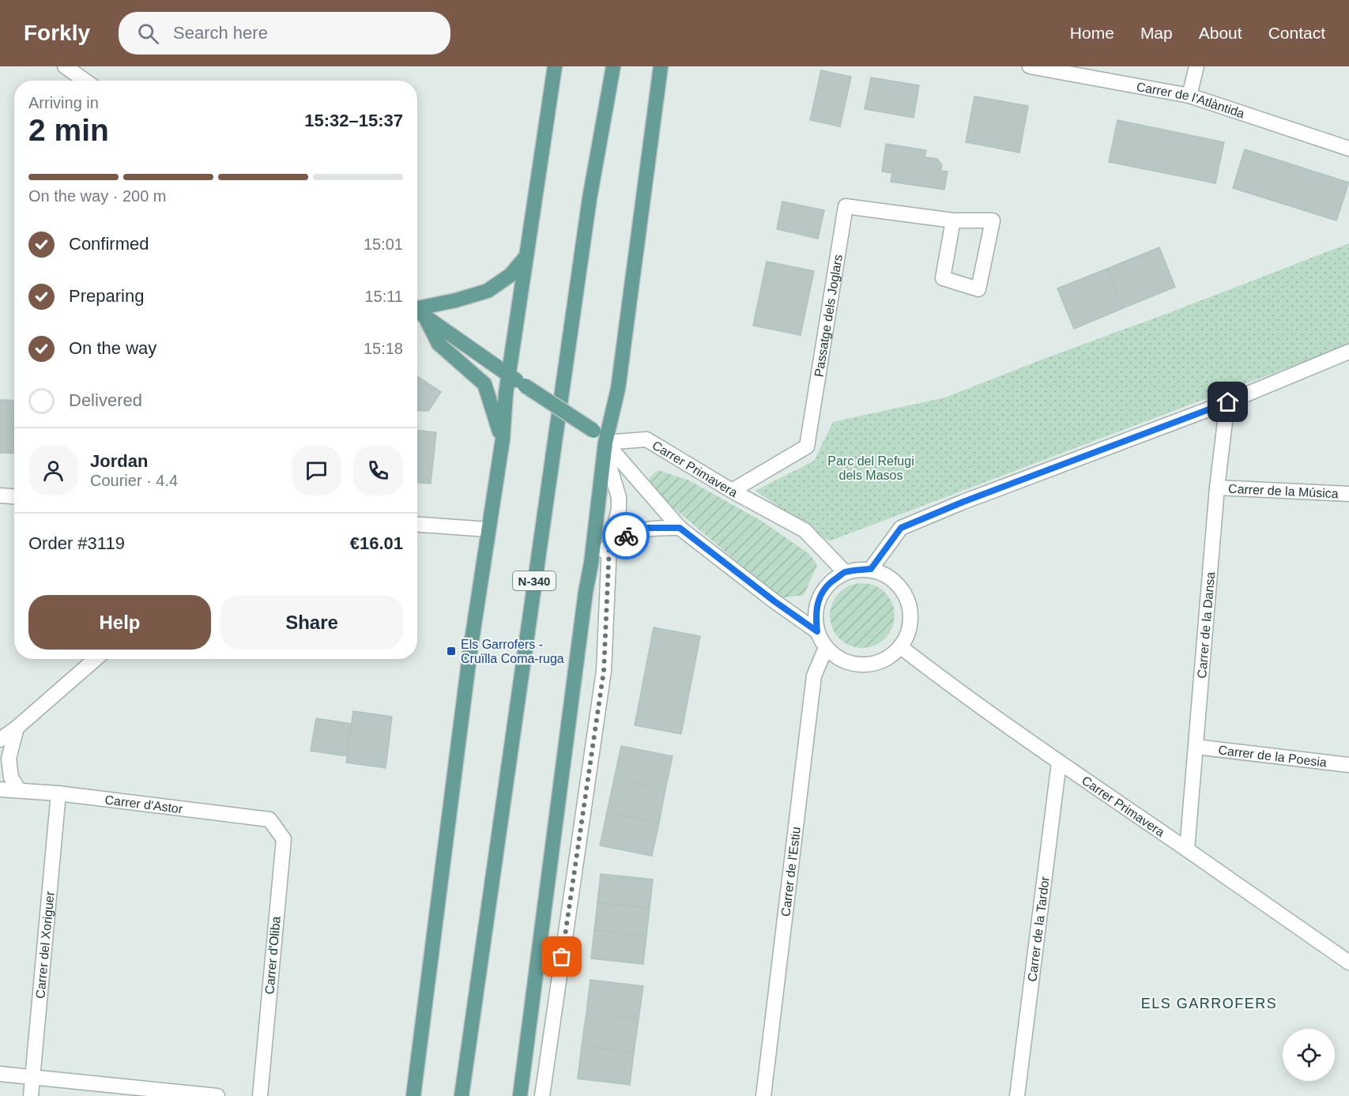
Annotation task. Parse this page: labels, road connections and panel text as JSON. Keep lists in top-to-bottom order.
{
  "streets": {
    "main road": ["N-340"],
    "street": [
      "Carrer de l'Atlàntida",
      "Passatge dels Joglars",
      "Carrer Primavera",
      "Carrer de la Música",
      "Carrer de la Dansa",
      "Carrer de la Poesia",
      "Carrer d'Astor",
      "Carrer de l'Estiu",
      "Carrer de la Tardor",
      "Carrer del Xoriguer",
      "Carrer d'Oliba"
    ]
  },
  "crossings": [
    ["Passatge dels Joglars", "Carrer Primavera"],
    ["Carrer Primavera", "Carrer de la Dansa"],
    ["Carrer Primavera", "Carrer de l'Estiu"],
    ["Carrer Primavera", "Carrer de la Tardor"],
    ["Carrer de la Música", "Carrer de la Dansa"],
    ["Carrer de la Dansa", "Carrer de la Poesia"],
    ["Carrer d'Astor", "Carrer del Xoriguer"],
    ["Carrer d'Astor", "Carrer d'Oliba"]
  ],
  "districts": ["ELS GARROFERS"],
  "parks": ["Parc del Refugi dels Masos"],
  "places": {
    "transit": ["Els Garrofers - Cruïlla Coma-ruga"]
  },
  "page": {
    "header": "Forkly",
    "search": "Search here",
    "nav": [
      "Home",
      "Map",
      "About",
      "Contact"
    ],
    "heading": ["2 min", "Arriving in", "15:32–15:37"],
    "panel": [
      "Jordan",
      "Courier · 4.4",
      "Order #3119",
      "€16.01"
    ],
    "bar": "On the way · 200 m",
    "list": [
      ["Confirmed", "15:01"],
      ["Preparing", "15:11"],
      ["On the way", "15:18"],
      "Delivered"
    ],
    "buttons": ["Help", "Share"]
  }
}
